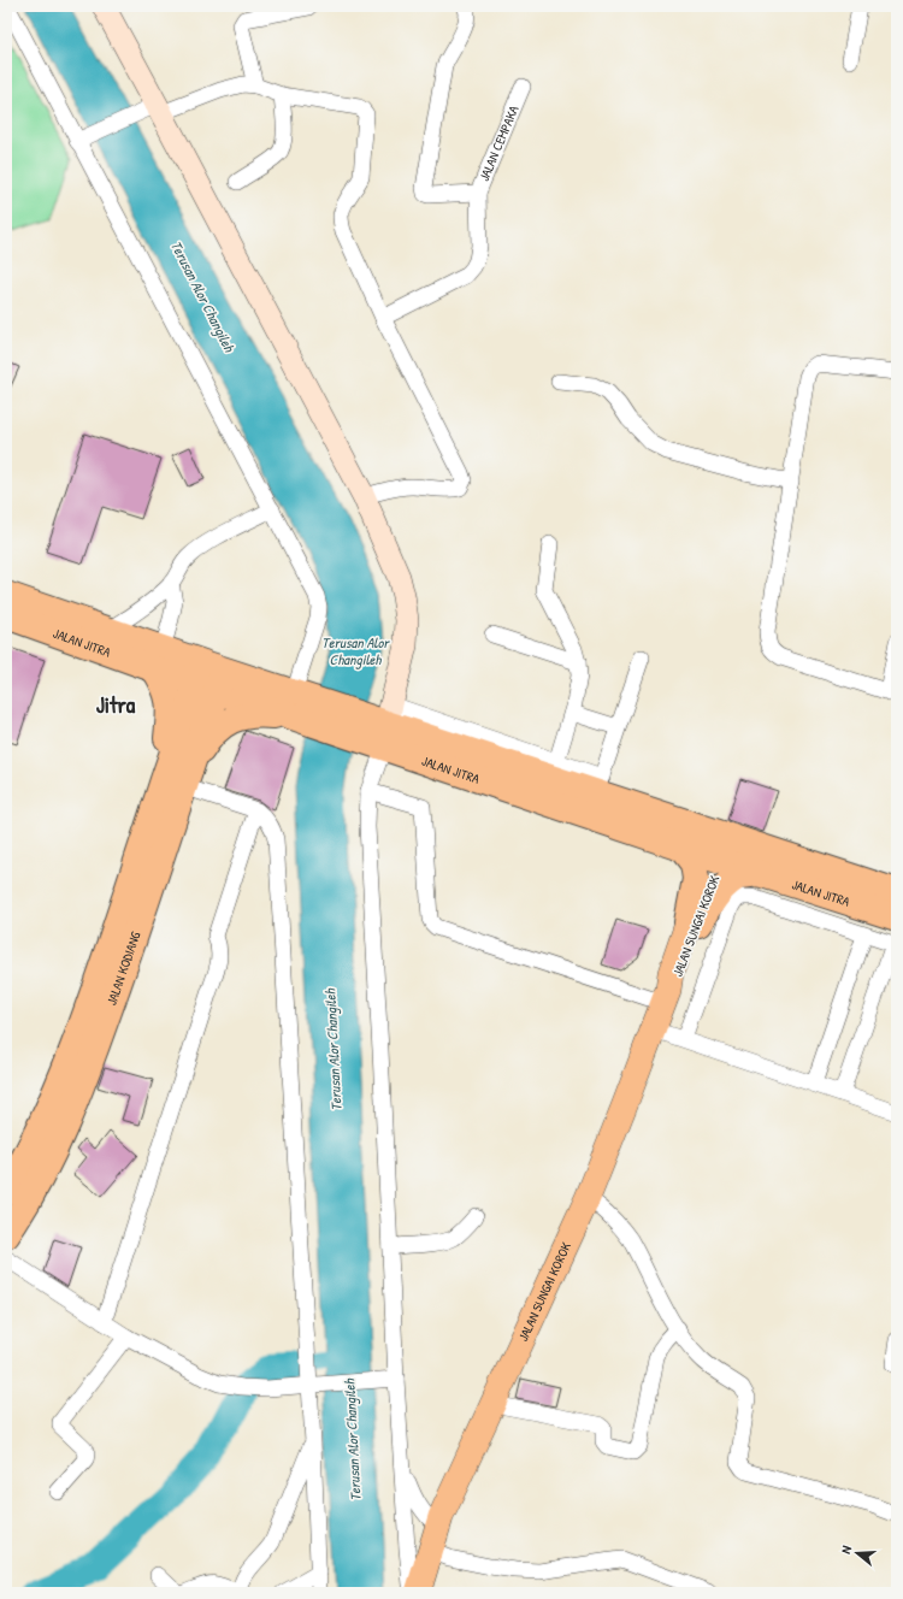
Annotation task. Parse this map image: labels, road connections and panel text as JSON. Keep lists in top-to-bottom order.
{
  "streets": {
    "highway": ["JALAN JITRA", "JALAN KODIANG"],
    "main road": ["JALAN SUNGAI KOROK"],
    "street": ["JALAN CEMPAKA"]
  },
  "crossings": [
    ["JALAN JITRA", "JALAN SUNGAI KOROK"],
    ["JALAN JITRA", "JALAN KODIANG"]
  ],
  "districts": ["Jitra"],
  "water": ["Terusan Alor Changileh"],
  "north": "left"
}
